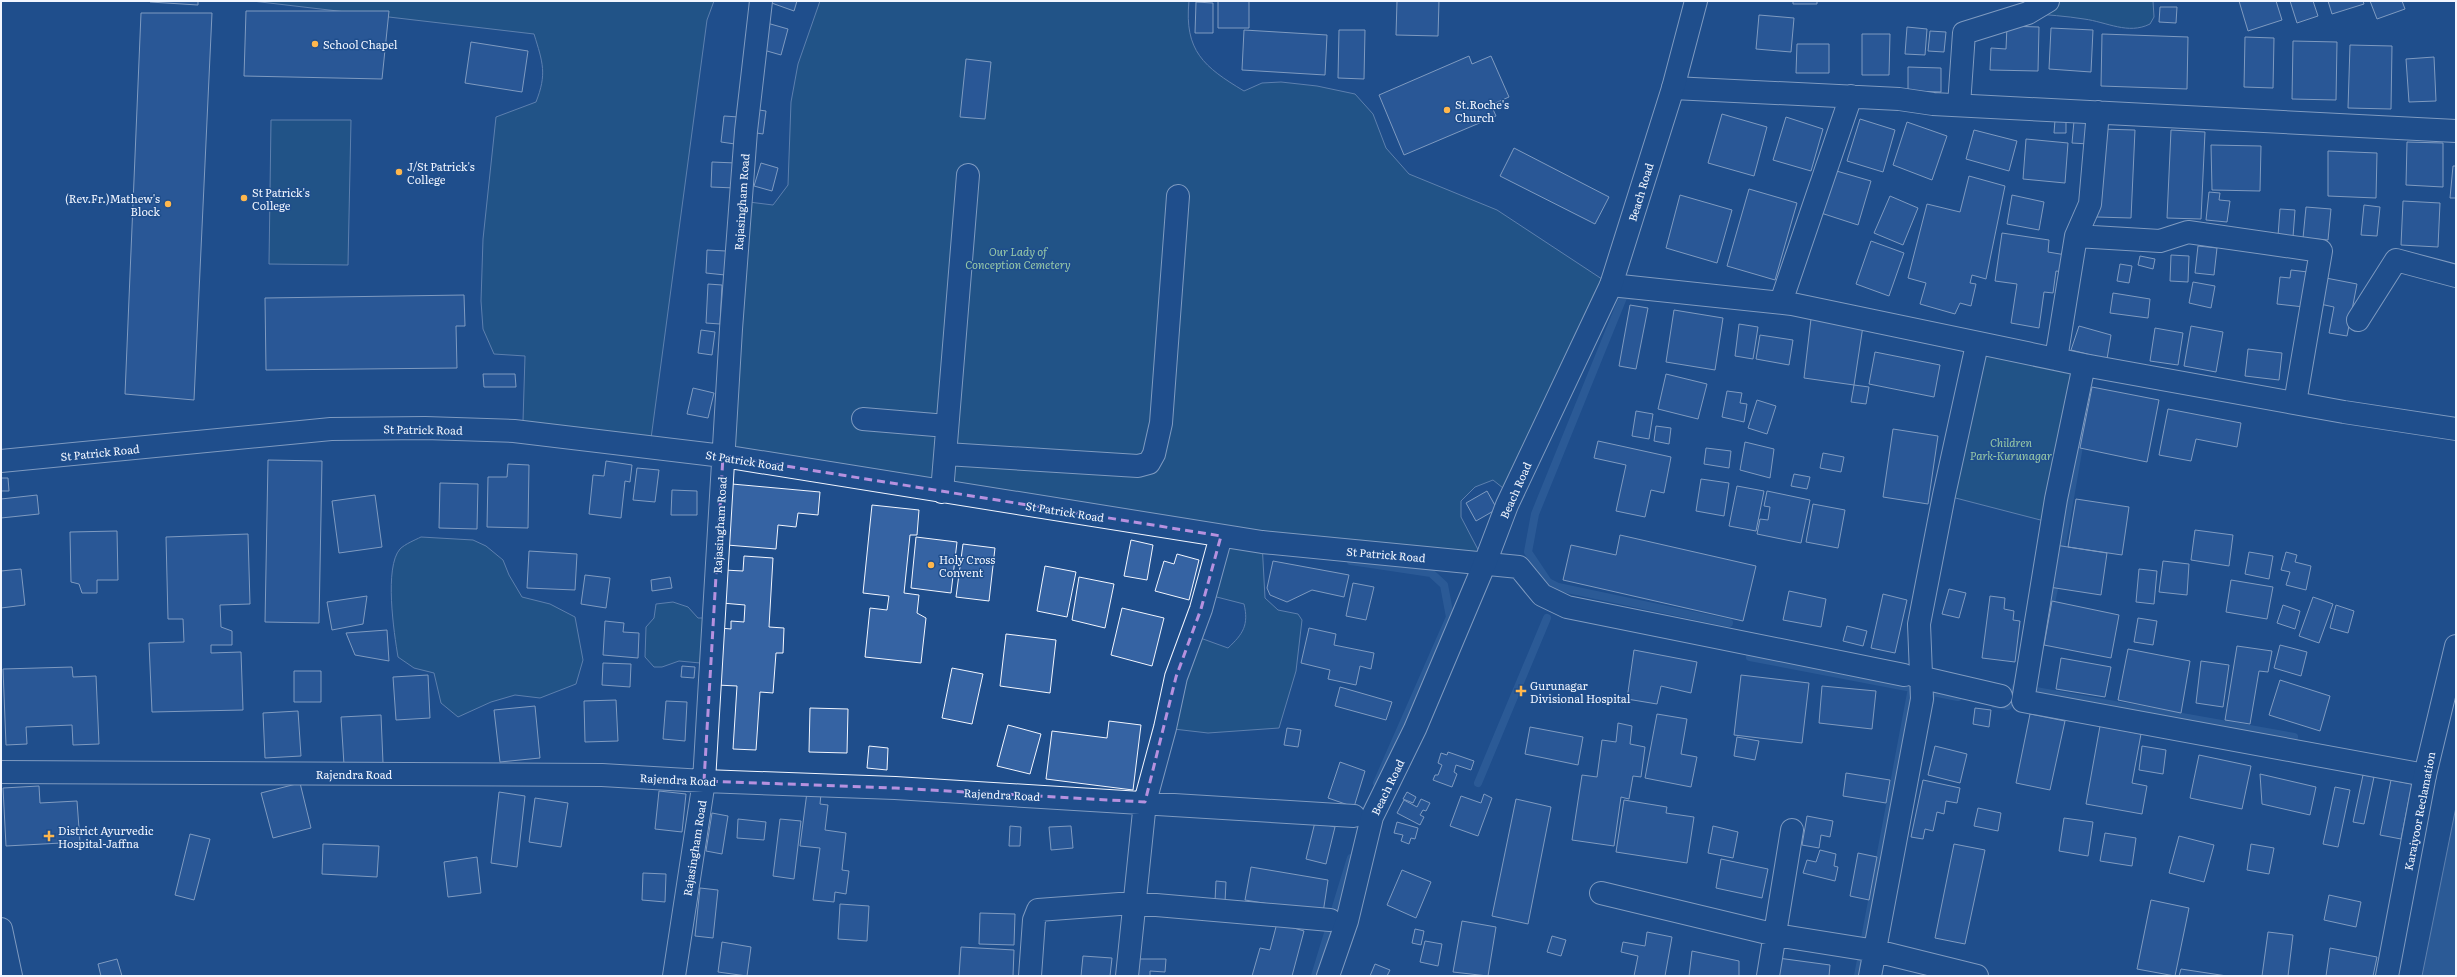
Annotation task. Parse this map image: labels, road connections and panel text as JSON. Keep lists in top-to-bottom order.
{
  "streets": {
    "street": [
      "Beach Road",
      "Rajasingham Road",
      "St Patrick Road",
      "Rajendra Road",
      "Karaiyoor Reclamation"
    ]
  },
  "crossings": [
    ["Beach Road", "St Patrick Road"],
    ["Rajasingham Road", "St Patrick Road"],
    ["Rajasingham Road", "Rajendra Road"]
  ],
  "parks": ["Our Lady of Conception Cemetery", "Children Park-Kurunagar"],
  "places": {
    "other": [
      "School Chapel",
      "St.Roche's Church",
      "J/St Patrick's College",
      "St Patrick's College",
      "(Rev.Fr.)Mathew's Block",
      "Holy Cross Convent"
    ],
    "health": ["Gurunagar Divisional Hospital", "District Ayurvedic Hospital-Jaffna"]
  }
}
